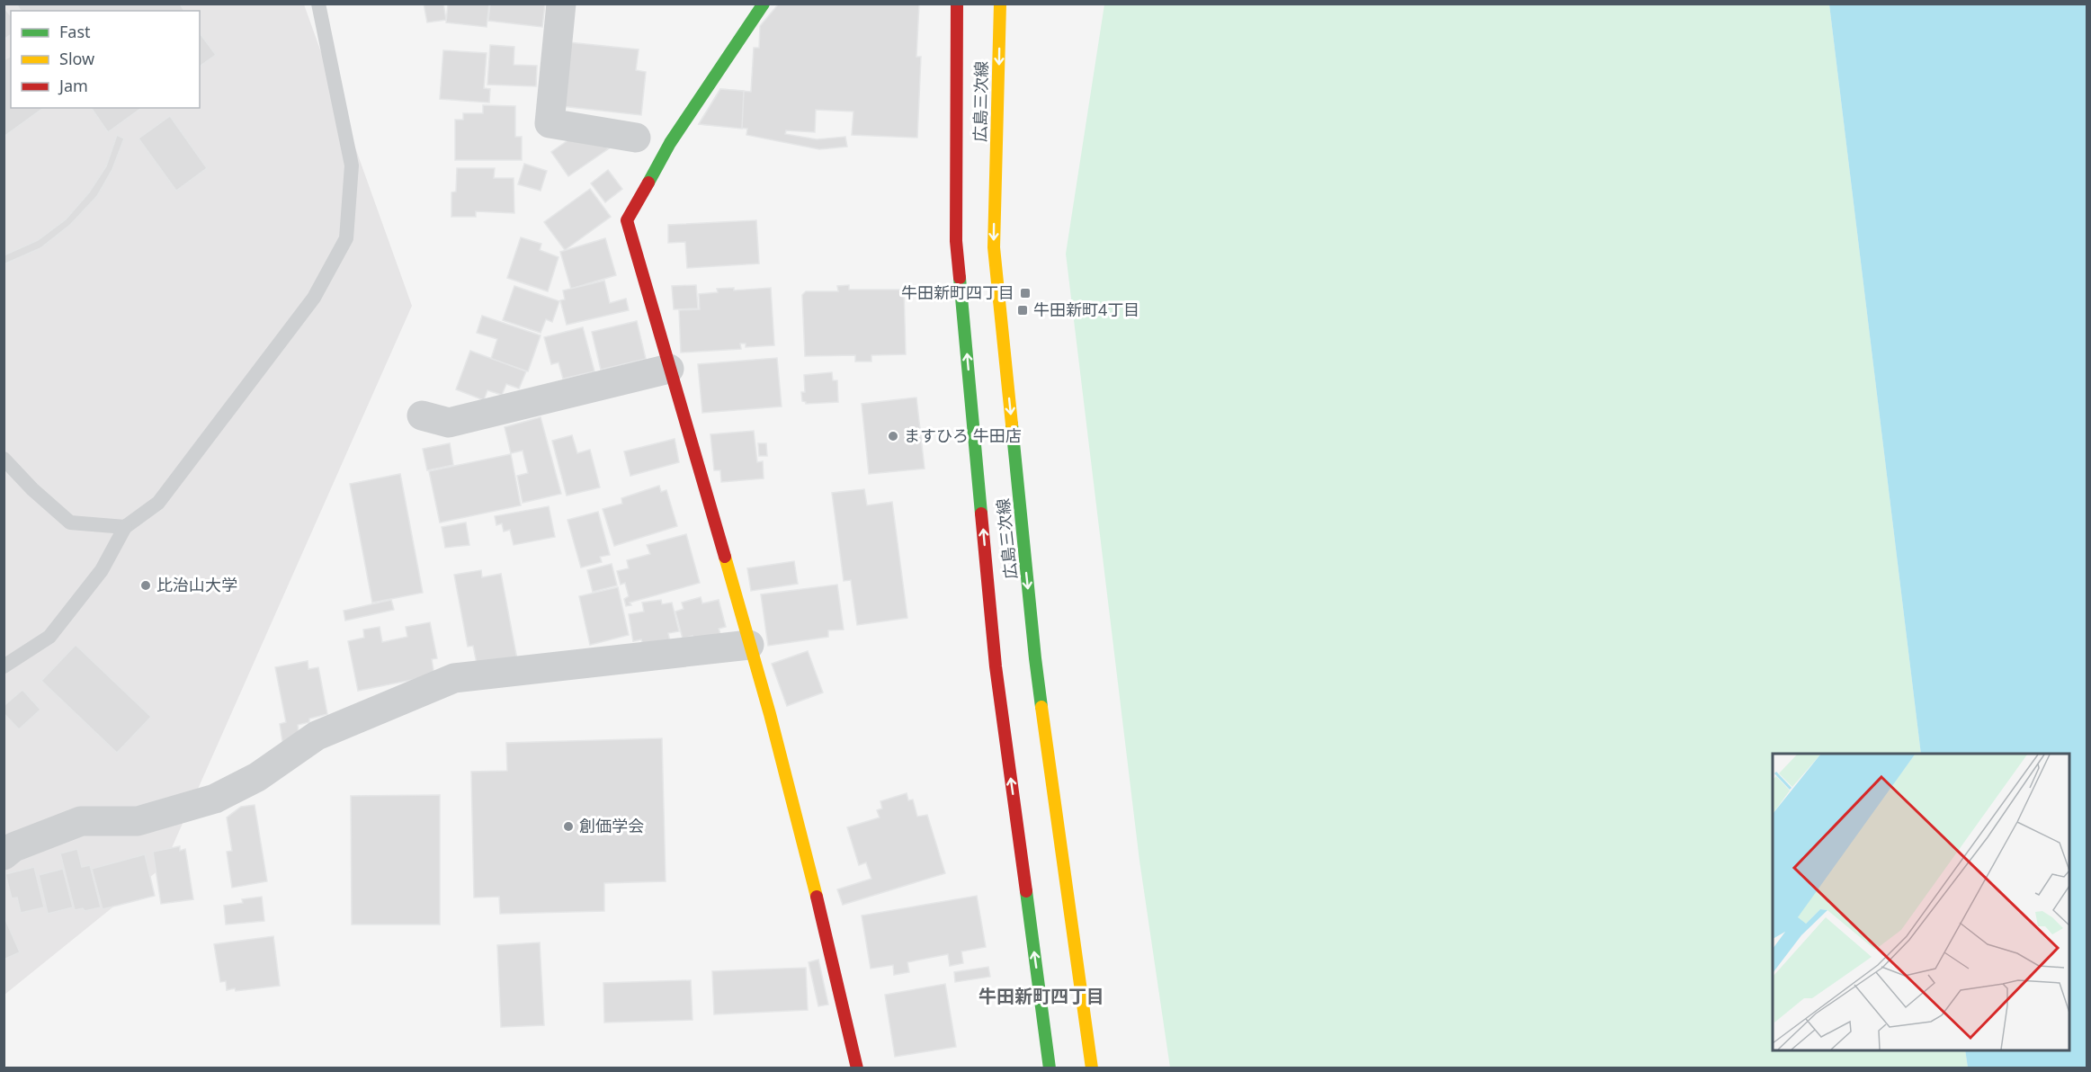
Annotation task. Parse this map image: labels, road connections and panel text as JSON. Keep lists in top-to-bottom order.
{
  "streets": {
    "main road": ["広島三次線"]
  },
  "districts": ["牛田新町四丁目"],
  "places": {
    "transit": ["牛田新町四丁目", "牛田新町4丁目"],
    "other": ["ますひろ 牛田店", "比治山大学", "創価学会"]
  },
  "legend": ["Fast", "Slow", "Jam"]
}
